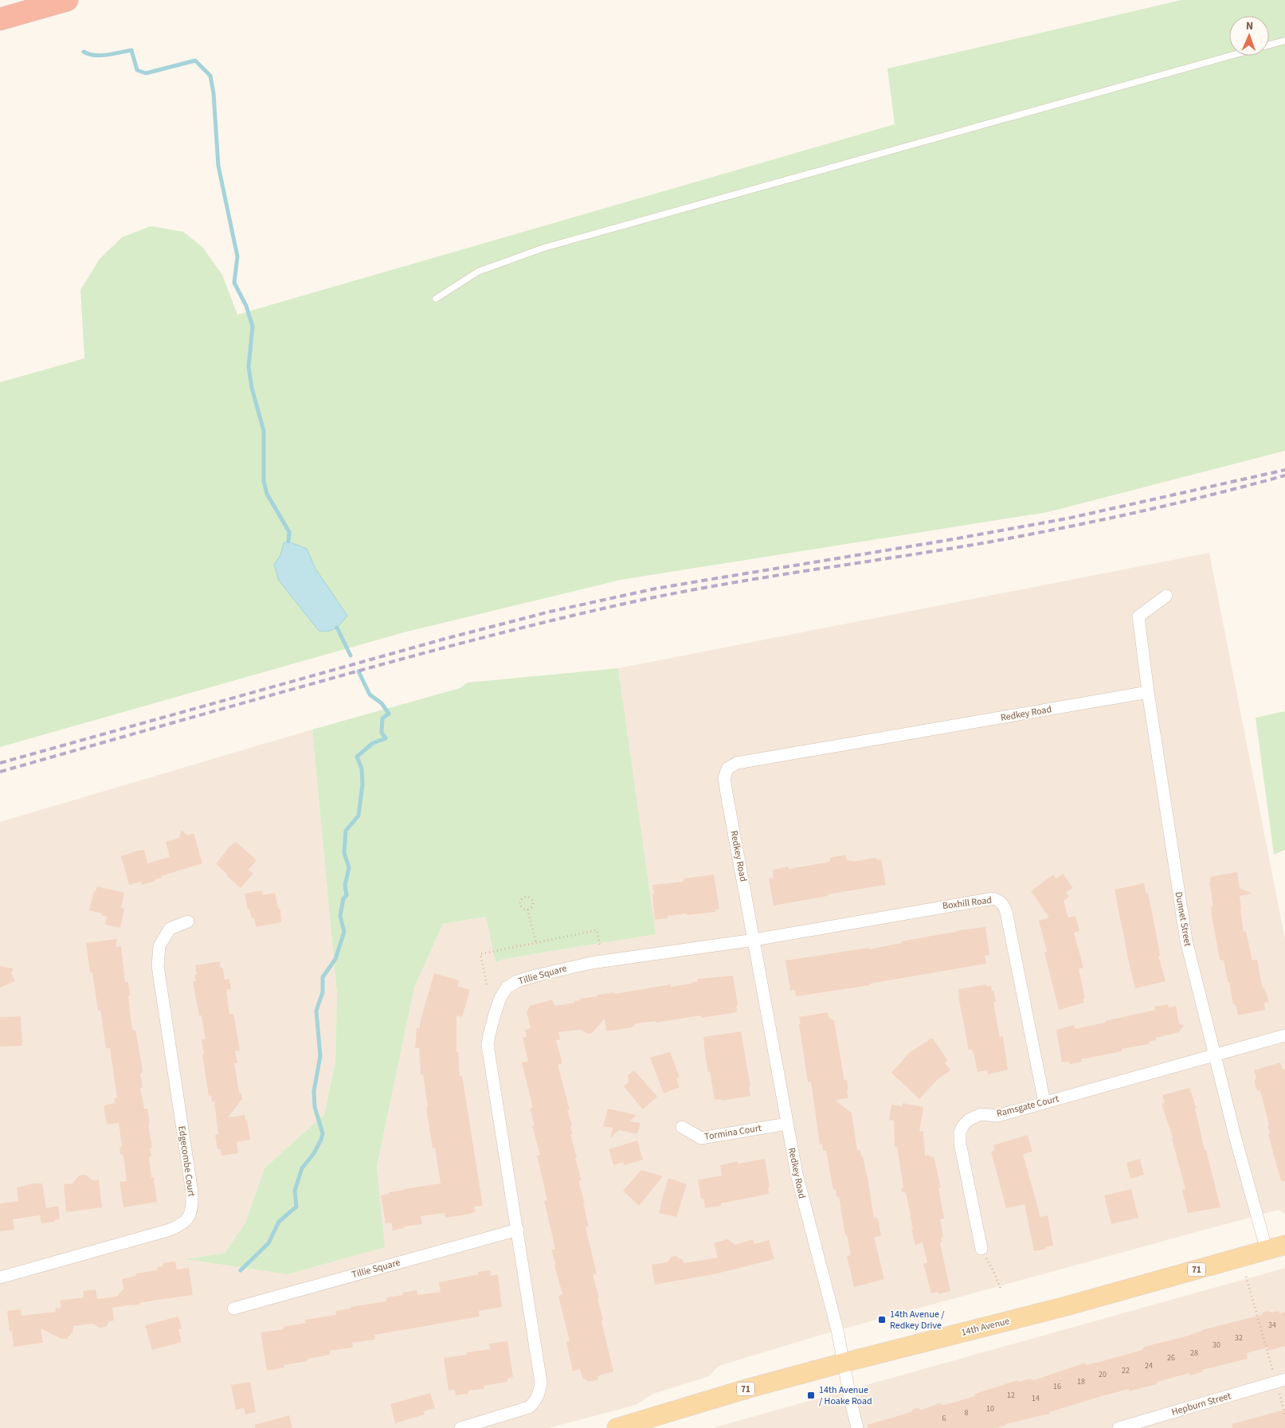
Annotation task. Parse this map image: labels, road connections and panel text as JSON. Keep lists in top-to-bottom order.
{
  "streets": {
    "main road": ["71", "14th Avenue"],
    "street": [
      "Redkey Road",
      "Boxhill Road",
      "Dunnet Street",
      "Tillie Square",
      "Ramsgate Court",
      "Tormina Court",
      "Edgecombe Court",
      "Hepburn Street"
    ]
  },
  "crossings": [
    ["Redkey Road", "Boxhill Road"],
    ["Redkey Road", "Dunnet Street"],
    ["Redkey Road", "Tillie Square"],
    ["Redkey Road", "Tormina Court"],
    ["Redkey Road", "14th Avenue"],
    ["Boxhill Road", "Tillie Square"],
    ["Boxhill Road", "Ramsgate Court"],
    ["Dunnet Street", "Ramsgate Court"],
    ["Dunnet Street", "14th Avenue"]
  ],
  "places": {
    "transit": ["14th Avenue / Redkey Drive", "14th Avenue / Hoake Road"]
  },
  "house_numbers": [
    "34",
    "32",
    "30",
    "28",
    "26",
    "24",
    "22",
    "20",
    "18",
    "16",
    "12",
    "14",
    "10",
    "8",
    "6"
  ],
  "north": "top"
}
